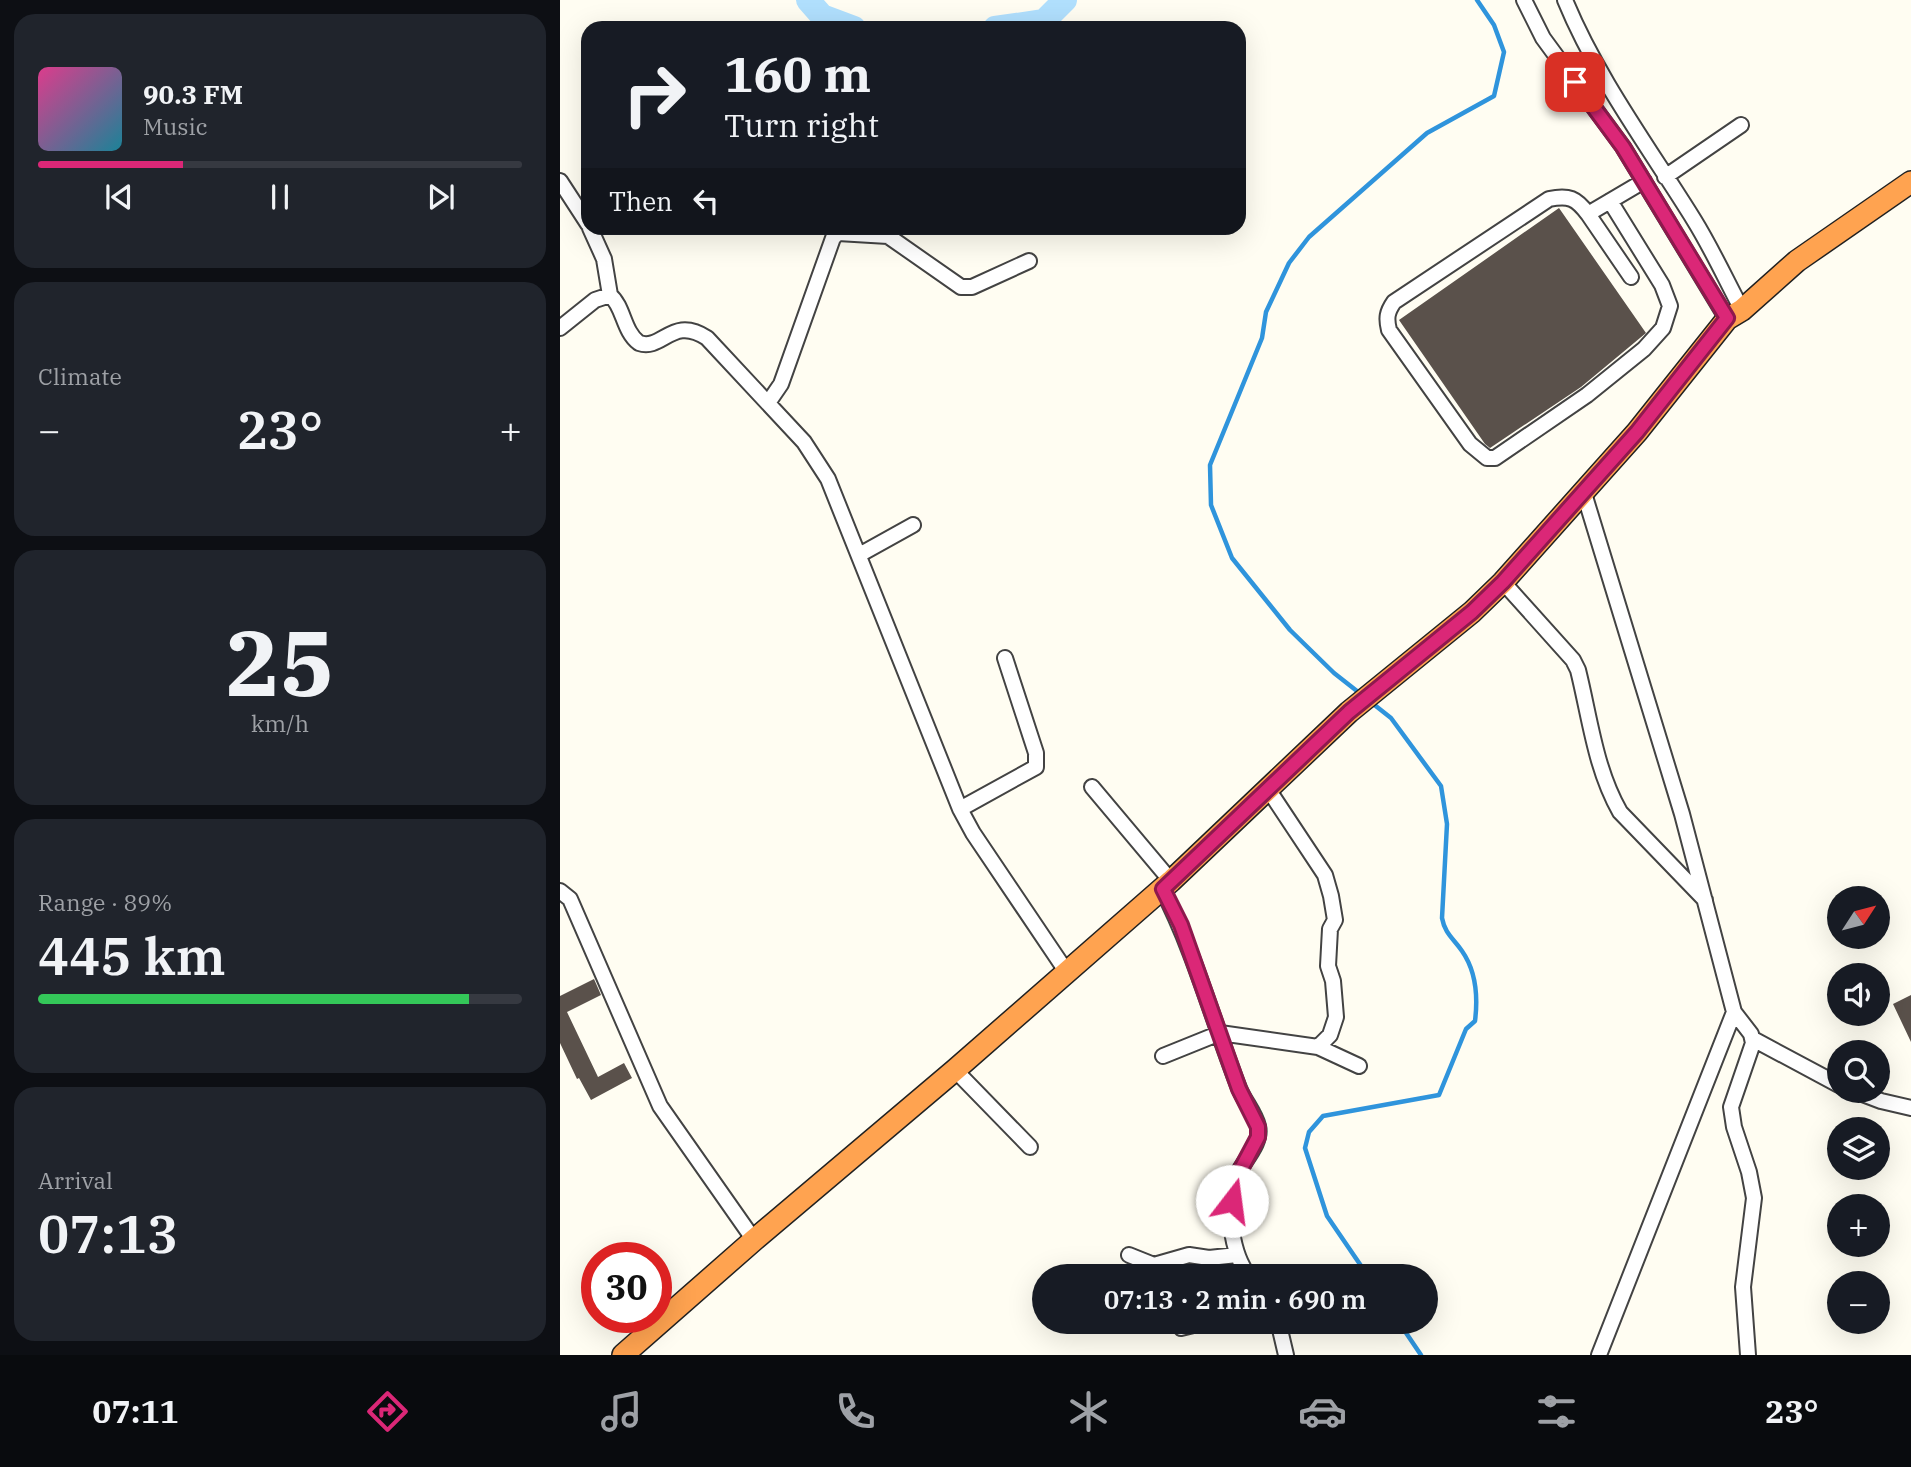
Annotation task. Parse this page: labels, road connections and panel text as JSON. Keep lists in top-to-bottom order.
{
  "north": "top right",
  "page": {
    "turn": ["160 m", "Turn right"],
    "song": ["90.3 FM", "Music"],
    "then": "Then",
    "tile": [
      "Climate",
      ["25", "km/h"],
      ["Range · 89%", "445 km"],
      ["Arrival", "07:13"]
    ],
    "heat": ["−", "23°", "+"],
    "map_buttons": ["+", "−"],
    "limit": "30",
    "trip": "07:13 · 2 min · 690 m",
    "tabs": ["07:11", "23°"]
  }
}
